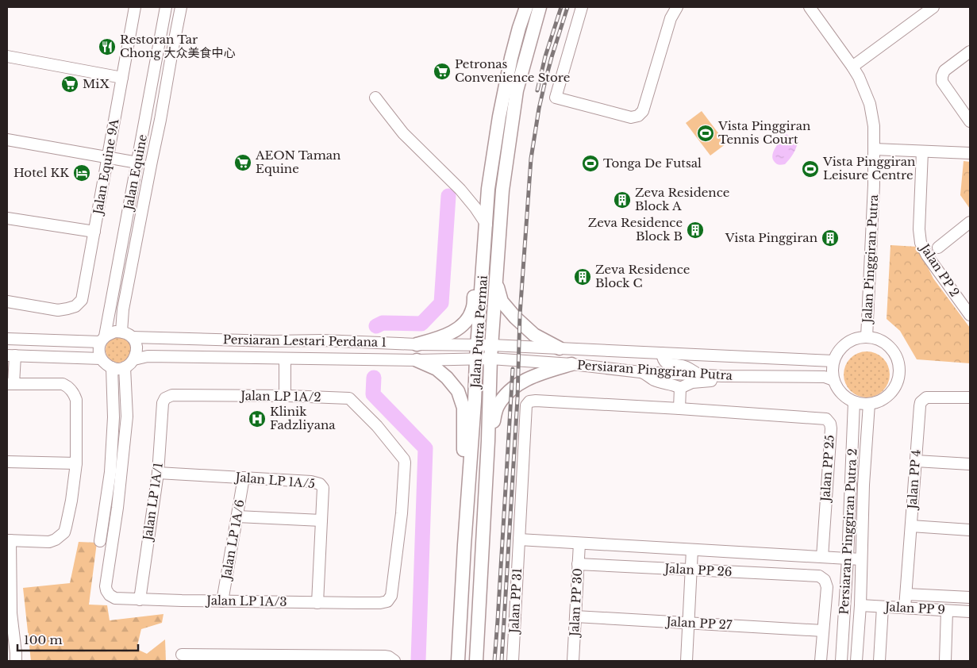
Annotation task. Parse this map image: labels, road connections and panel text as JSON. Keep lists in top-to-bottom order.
{
  "streets": {
    "main road": ["Jalan Putra Permai"],
    "street": [
      "Jalan Equine 9A",
      "Jalan Equine",
      "Jalan Pinggiran Putra",
      "Jalan PP 2",
      "Persiaran Lestari Perdana 1",
      "Persiaran Pinggiran Putra",
      "Jalan LP 1A/2",
      "Jalan PP 25",
      "Jalan PP 4",
      "Jalan LP 1A/5",
      "Jalan LP 1A/1",
      "Persiaran Pinggiran Putra 2",
      "Jalan LP 1A/6",
      "Jalan PP 26",
      "Jalan PP 31",
      "Jalan LP 1A/3",
      "Jalan PP 30",
      "Jalan PP 9",
      "Jalan PP 27"
    ]
  },
  "crossings": [
    ["Jalan Equine", "Persiaran Lestari Perdana 1"],
    ["Jalan Equine", "Jalan LP 1A/3"],
    ["Jalan Pinggiran Putra", "Persiaran Pinggiran Putra"],
    ["Jalan Pinggiran Putra", "Persiaran Pinggiran Putra 2"],
    ["Jalan Putra Permai", "Persiaran Lestari Perdana 1"],
    ["Jalan Putra Permai", "Persiaran Pinggiran Putra"],
    ["Persiaran Lestari Perdana 1", "Persiaran Pinggiran Putra"],
    ["Persiaran Lestari Perdana 1", "Jalan LP 1A/3"],
    ["Persiaran Pinggiran Putra", "Persiaran Pinggiran Putra 2"],
    ["Jalan LP 1A/2", "Jalan LP 1A/1"],
    ["Jalan LP 1A/2", "Jalan LP 1A/3"],
    ["Jalan PP 25", "Jalan PP 31"],
    ["Jalan PP 4", "Jalan PP 9"],
    ["Jalan LP 1A/5", "Jalan LP 1A/1"],
    ["Jalan LP 1A/5", "Jalan LP 1A/6"],
    ["Jalan LP 1A/5", "Jalan LP 1A/3"],
    ["Jalan LP 1A/1", "Jalan LP 1A/3"],
    ["Persiaran Pinggiran Putra 2", "Jalan PP 9"],
    ["Jalan LP 1A/6", "Jalan LP 1A/3"],
    ["Jalan PP 26", "Jalan PP 30"],
    ["Jalan PP 26", "Jalan PP 27"],
    ["Jalan PP 30", "Jalan PP 27"]
  ],
  "places": {
    "restaurant": ["Restoran Tar Chong 大众美食中心"],
    "supermarket": ["Petronas Convenience Store", "MiX", "AEON Taman Equine"],
    "sports": ["Vista Pinggiran Tennis Court", "Tonga De Futsal", "Vista Pinggiran Leisure Centre"],
    "hotel": ["Hotel KK"],
    "building": [
      "Zeva Residence Block A",
      "Zeva Residence Block B",
      "Vista Pinggiran",
      "Zeva Residence Block C"
    ],
    "hospital": ["Klinik Fadzliyana"]
  },
  "scale_bar": "100 m"
}
